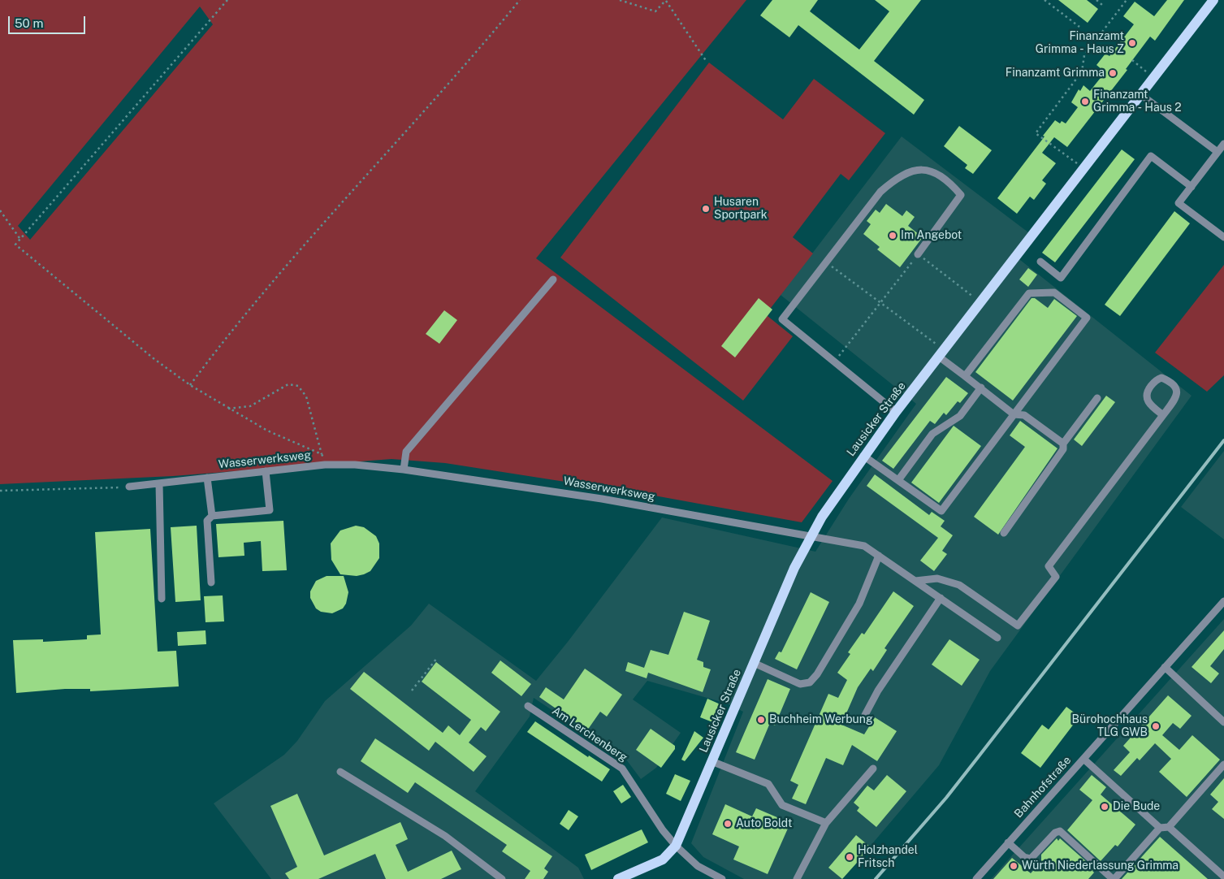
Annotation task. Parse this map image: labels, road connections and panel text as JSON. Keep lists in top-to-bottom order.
{
  "streets": {
    "main road": ["Lausicker Straße"],
    "street": ["Wasserwerksweg", "Am Lerchenberg", "Bahnhofstraße"]
  },
  "crossings": [
    ["Lausicker Straße", "Wasserwerksweg"],
    ["Lausicker Straße", "Am Lerchenberg"]
  ],
  "places": [
    "Finanzamt Grimma - Haus Z",
    "Finanzamt Grimma",
    "Finanzamt Grimma - Haus 2",
    "Husaren Sportpark",
    "Im Angebot",
    "Buchheim Werbung",
    "Bürohochhaus TLG GWB",
    "Die Bude",
    "Auto Boldt",
    "Holzhandel Fritsch",
    "Würth Niederlassung Grimma"
  ],
  "scale_bar": "50 m"
}
